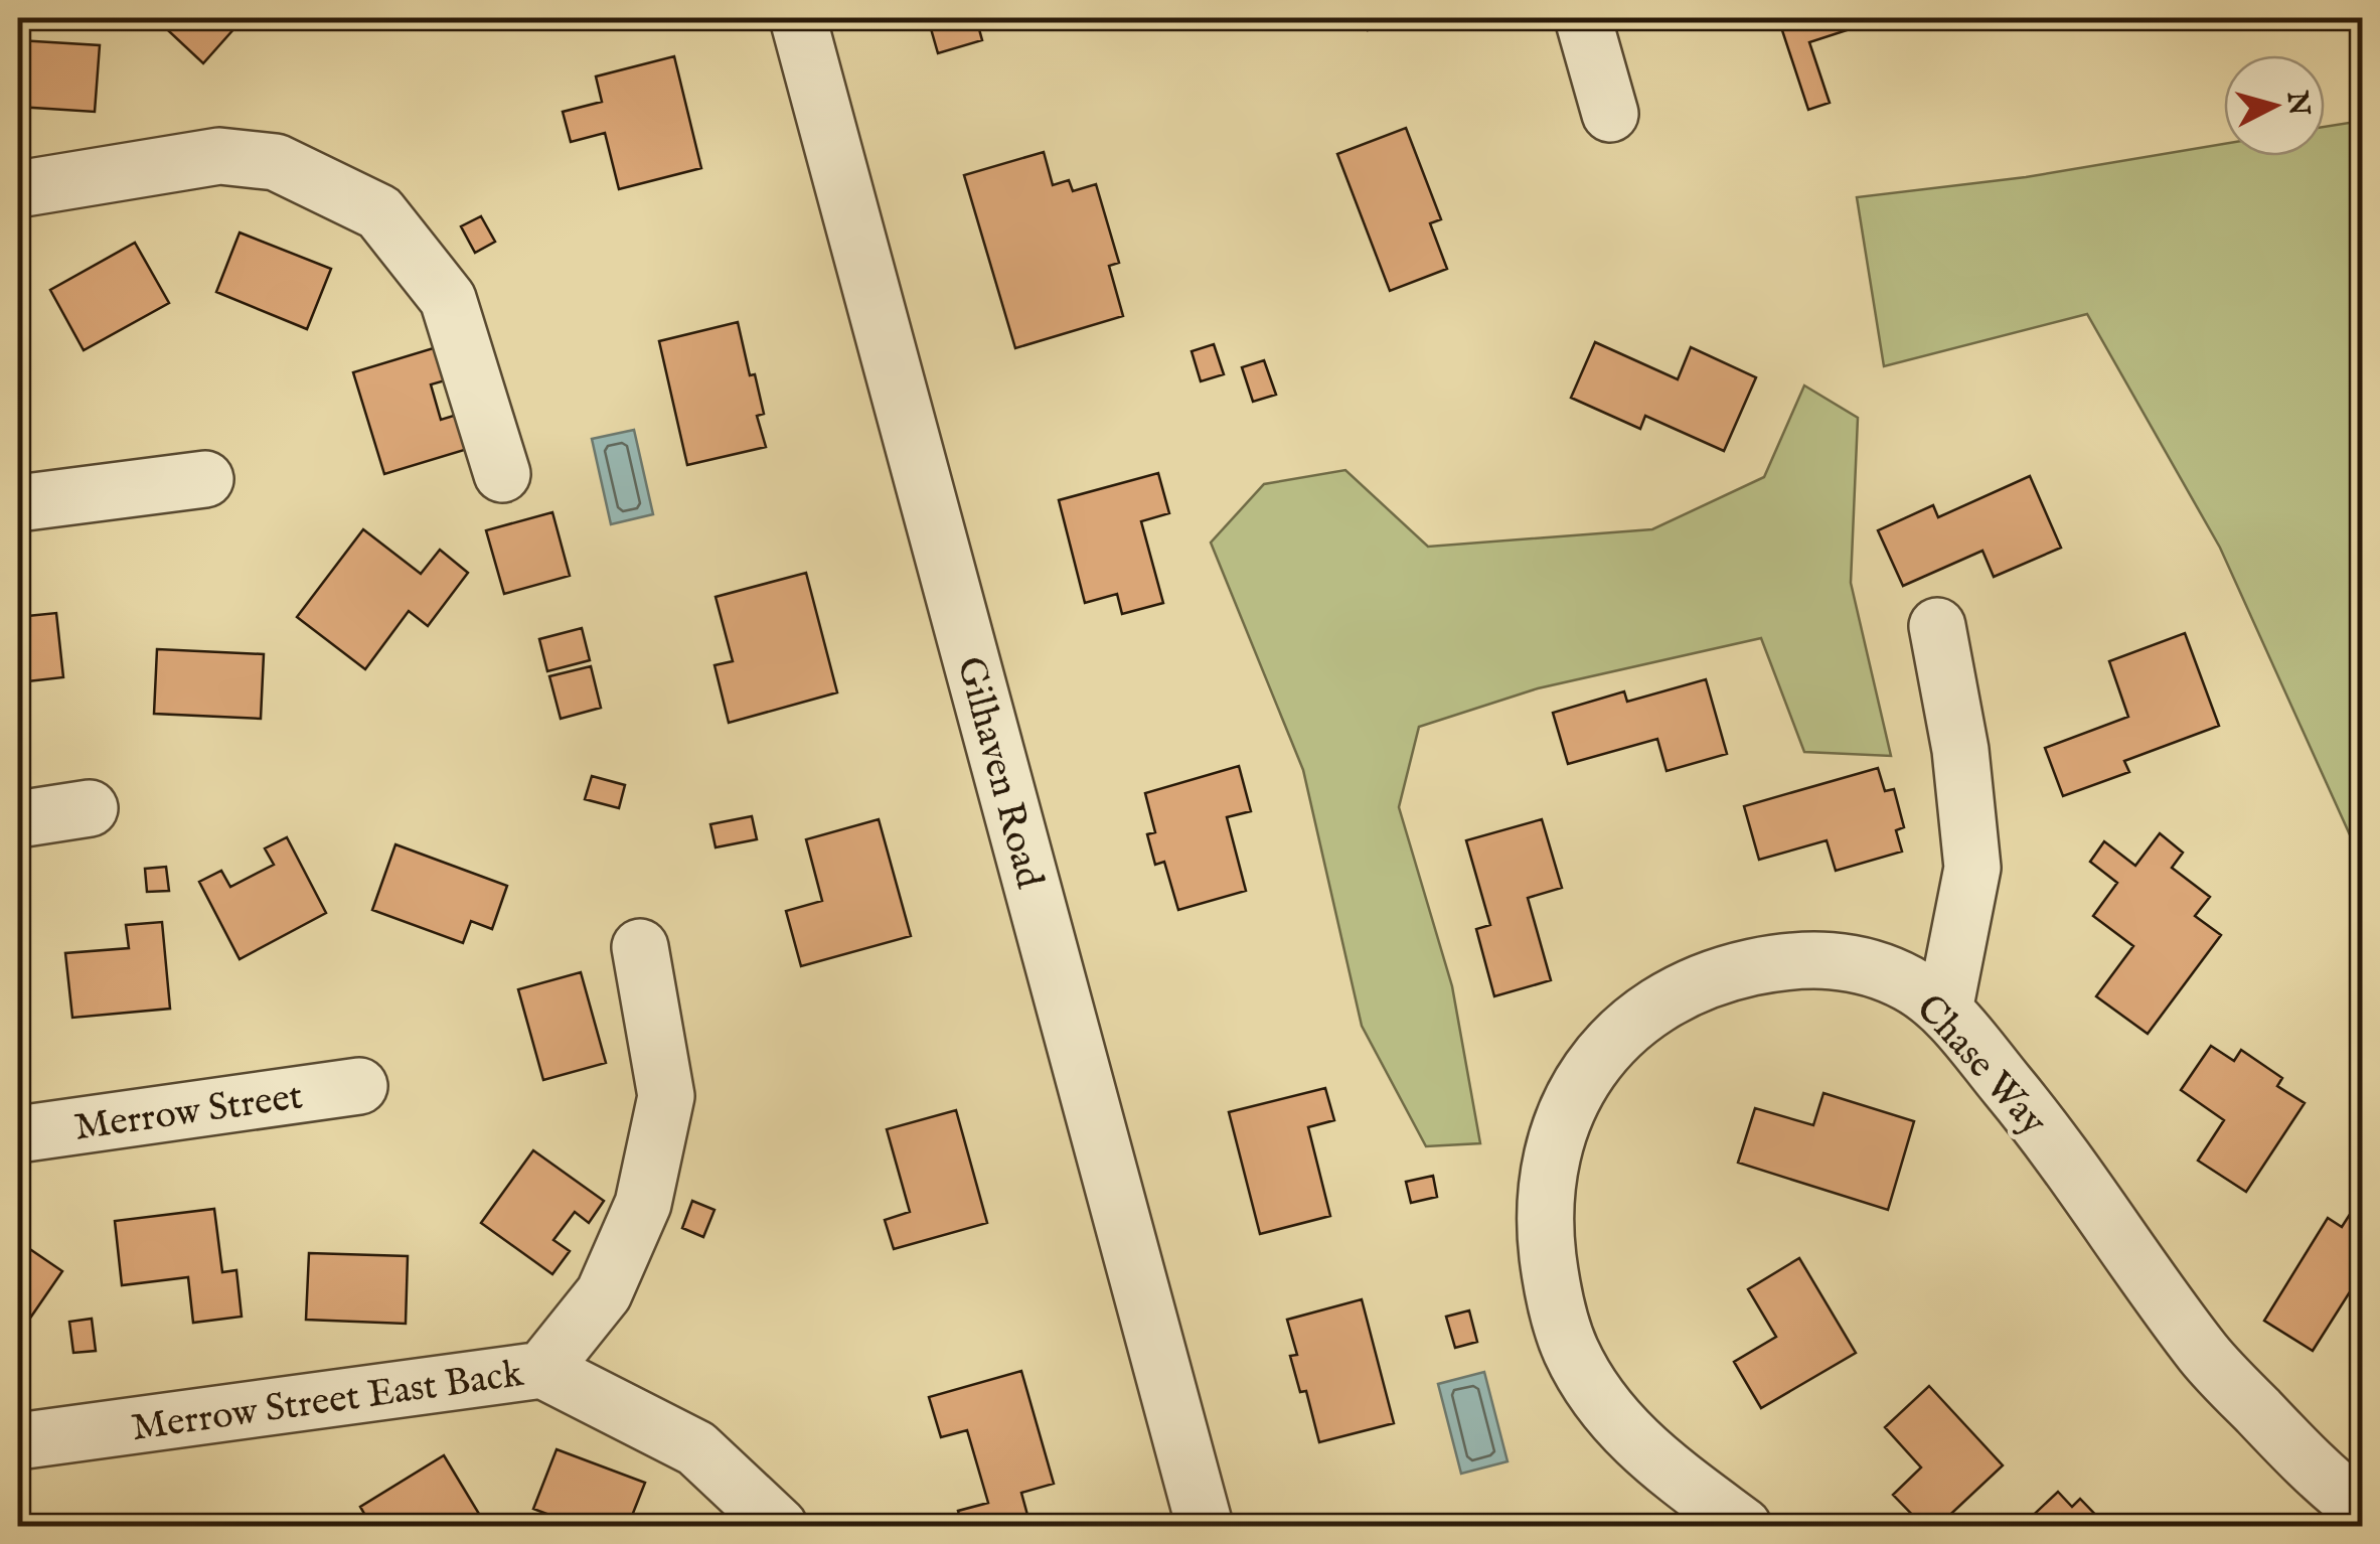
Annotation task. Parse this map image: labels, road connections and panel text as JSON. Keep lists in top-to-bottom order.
{
  "streets": {
    "street": [
      "Gilhaven Road",
      "Chase Way",
      "Merrow Street",
      "Merrow Street East Back"
    ]
  },
  "north": "right"
}
